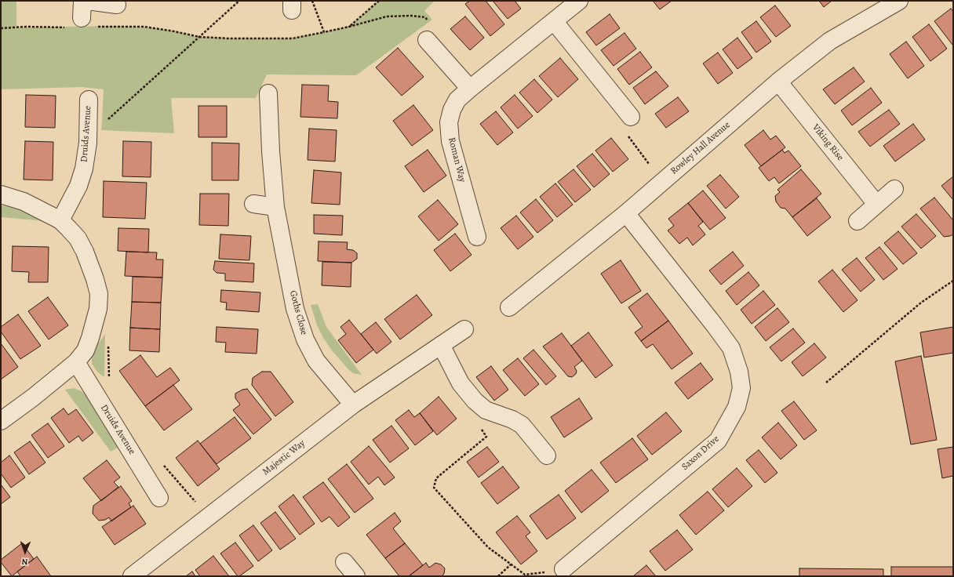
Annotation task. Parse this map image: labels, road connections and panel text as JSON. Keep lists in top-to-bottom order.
{
  "streets": {
    "street": [
      "Druids Avenue",
      "Viking Rise",
      "Rowley Hall Avenue",
      "Roman Way",
      "Goths Close",
      "Saxon Drive",
      "Majestic Way"
    ]
  },
  "crossings": [
    ["Viking Rise", "Rowley Hall Avenue"],
    ["Rowley Hall Avenue", "Saxon Drive"],
    ["Goths Close", "Majestic Way"]
  ],
  "north": "bottom"
}
